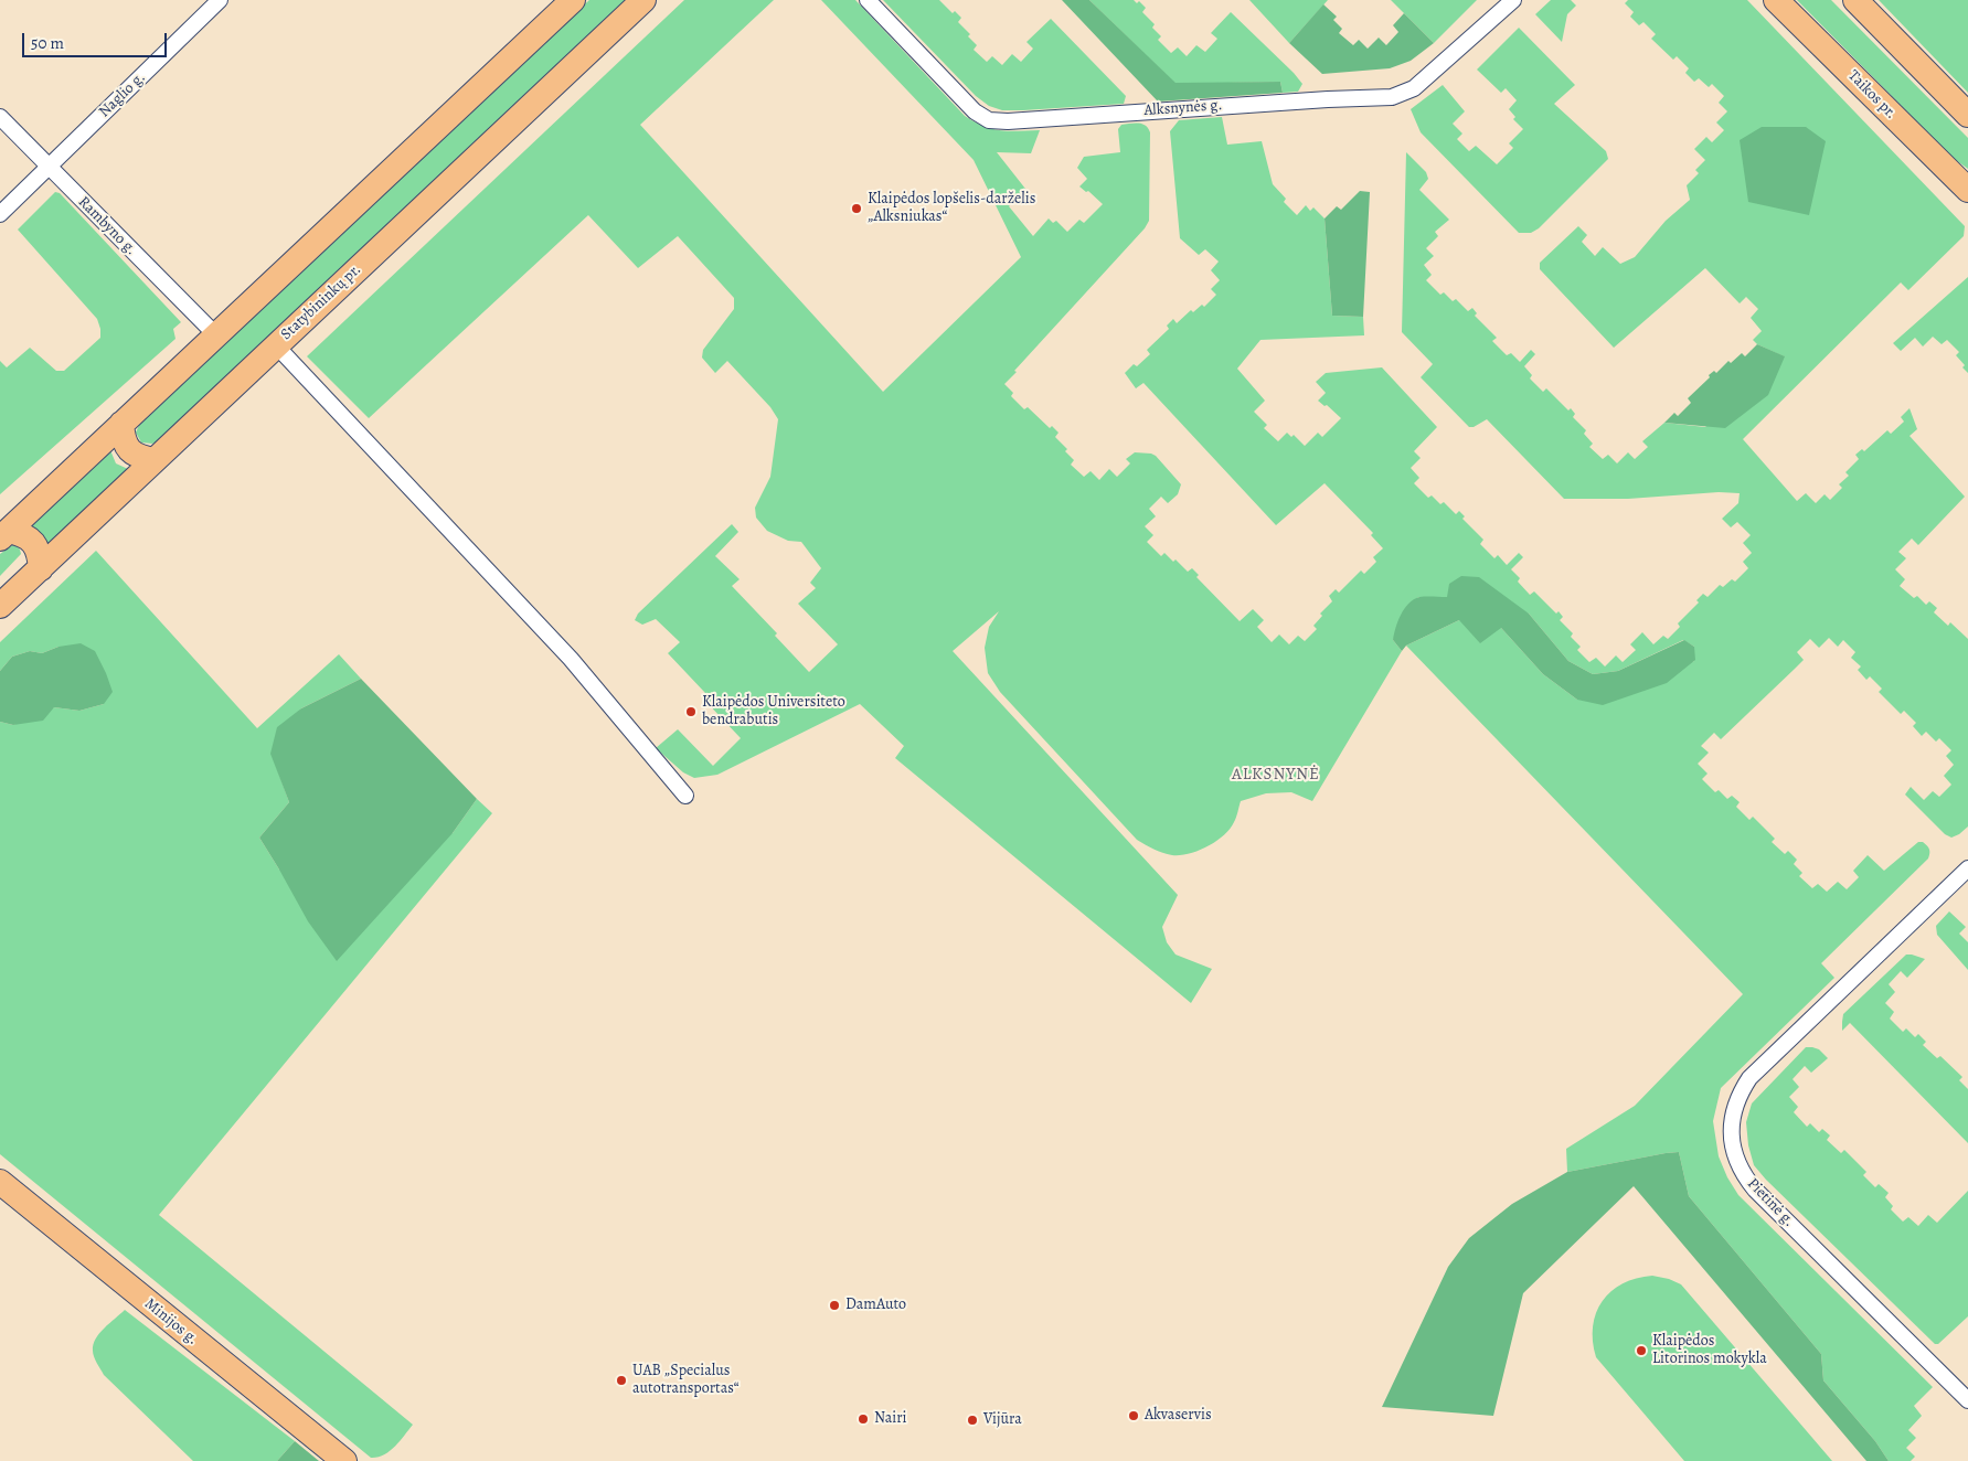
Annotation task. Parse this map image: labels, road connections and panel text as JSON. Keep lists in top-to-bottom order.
{
  "streets": {
    "main road": ["Taikos pr.", "Statybininkų pr.", "Minijos g."],
    "street": [
      "Naglio g.",
      "Alksnynės g.",
      "Rambyno g.",
      "Pietinė g."
    ]
  },
  "crossings": [
    ["Naglio g.", "Rambyno g."]
  ],
  "districts": ["ALKSNYNĖ"],
  "places": [
    "Klaipėdos lopšelis-darželis „Alksniukas“",
    "Klaipėdos Universiteto bendrabutis",
    "DamAuto",
    "Klaipėdos Litorinos mokykla",
    "UAB „Specialus autotransportas“",
    "Akvaservis",
    "Nairi",
    "Vijūra"
  ],
  "scale_bar": "50 m"
}
